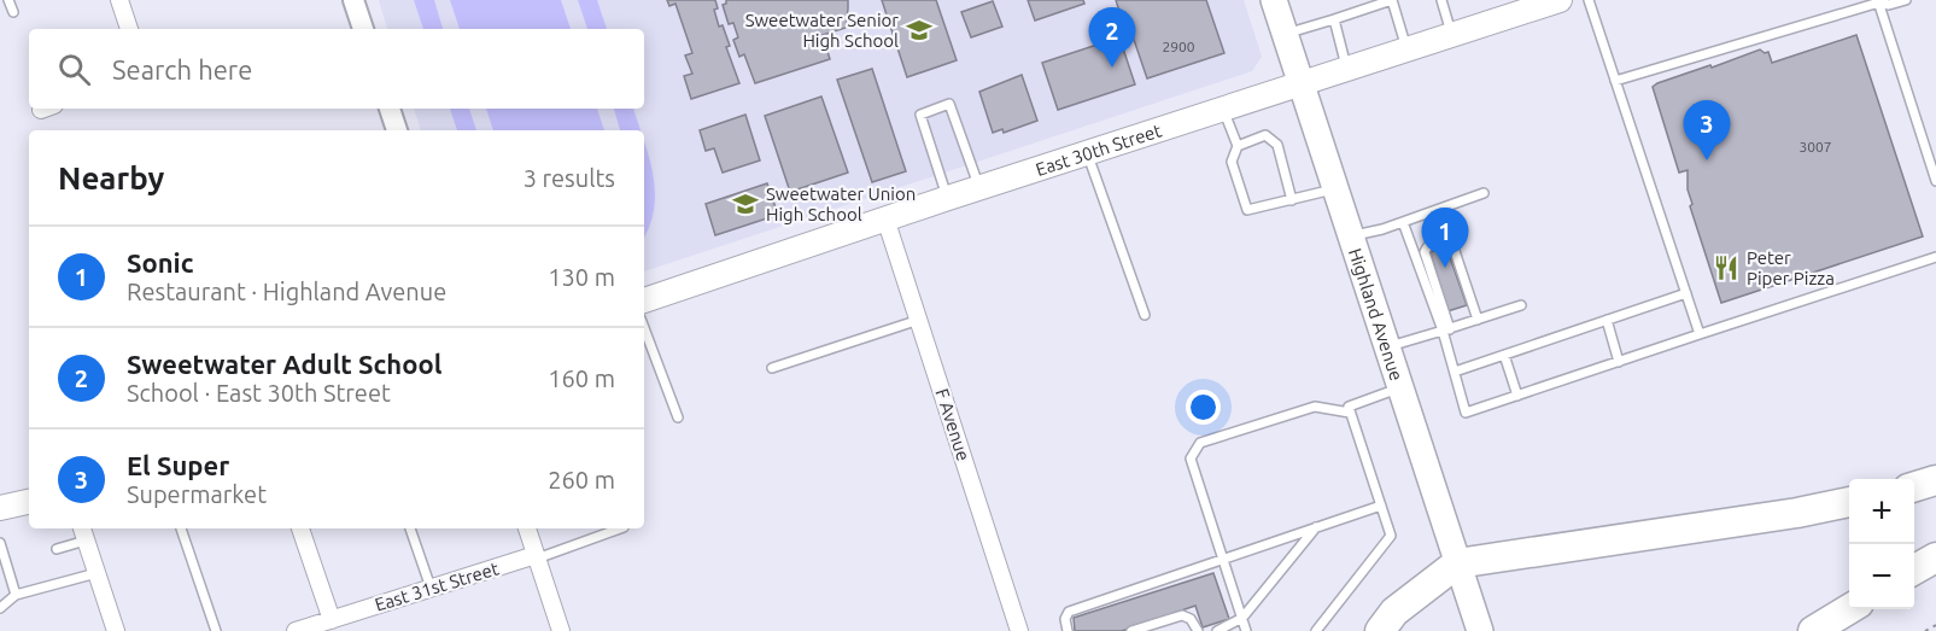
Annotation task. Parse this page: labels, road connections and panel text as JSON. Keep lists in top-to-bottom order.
{
  "streets": {
    "main road": ["East 30th Street", "Highland Avenue"],
    "street": ["F Avenue", "East 31st Street"]
  },
  "crossings": [
    ["East 30th Street", "Highland Avenue"],
    ["East 30th Street", "F Avenue"]
  ],
  "places": {
    "school or university": ["Sweetwater Senior High School", "Sweetwater Union High School"],
    "restaurant": ["Peter Piper Pizza"]
  },
  "house_numbers": ["2900", "3007"],
  "page": {
    "pins": ["2", "3", "1"],
    "search": "Search here",
    "heading": ["Nearby", "3 results"],
    "list": [
      {
        "mark": "1",
        "name": "Sonic",
        "note": "Restaurant · Highland Avenue",
        "value": "130 m"
      },
      {
        "mark": "2",
        "name": "Sweetwater Adult School",
        "note": "School · East 30th Street",
        "value": "160 m"
      },
      {
        "mark": "3",
        "name": "El Super",
        "note": "Supermarket",
        "value": "260 m"
      }
    ],
    "map_buttons": ["+", "−"]
  }
}
